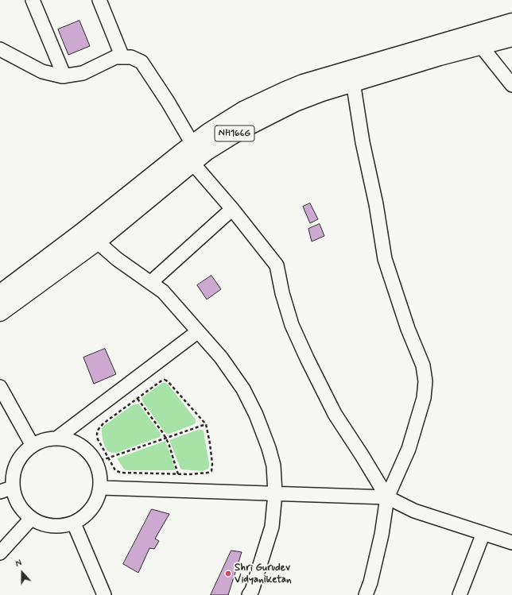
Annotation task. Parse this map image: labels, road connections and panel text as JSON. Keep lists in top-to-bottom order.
{
  "streets": {
    "highway": ["NH166G"]
  },
  "places": ["Shri Gurudev Vidyaniketan"],
  "north": "top"
}
